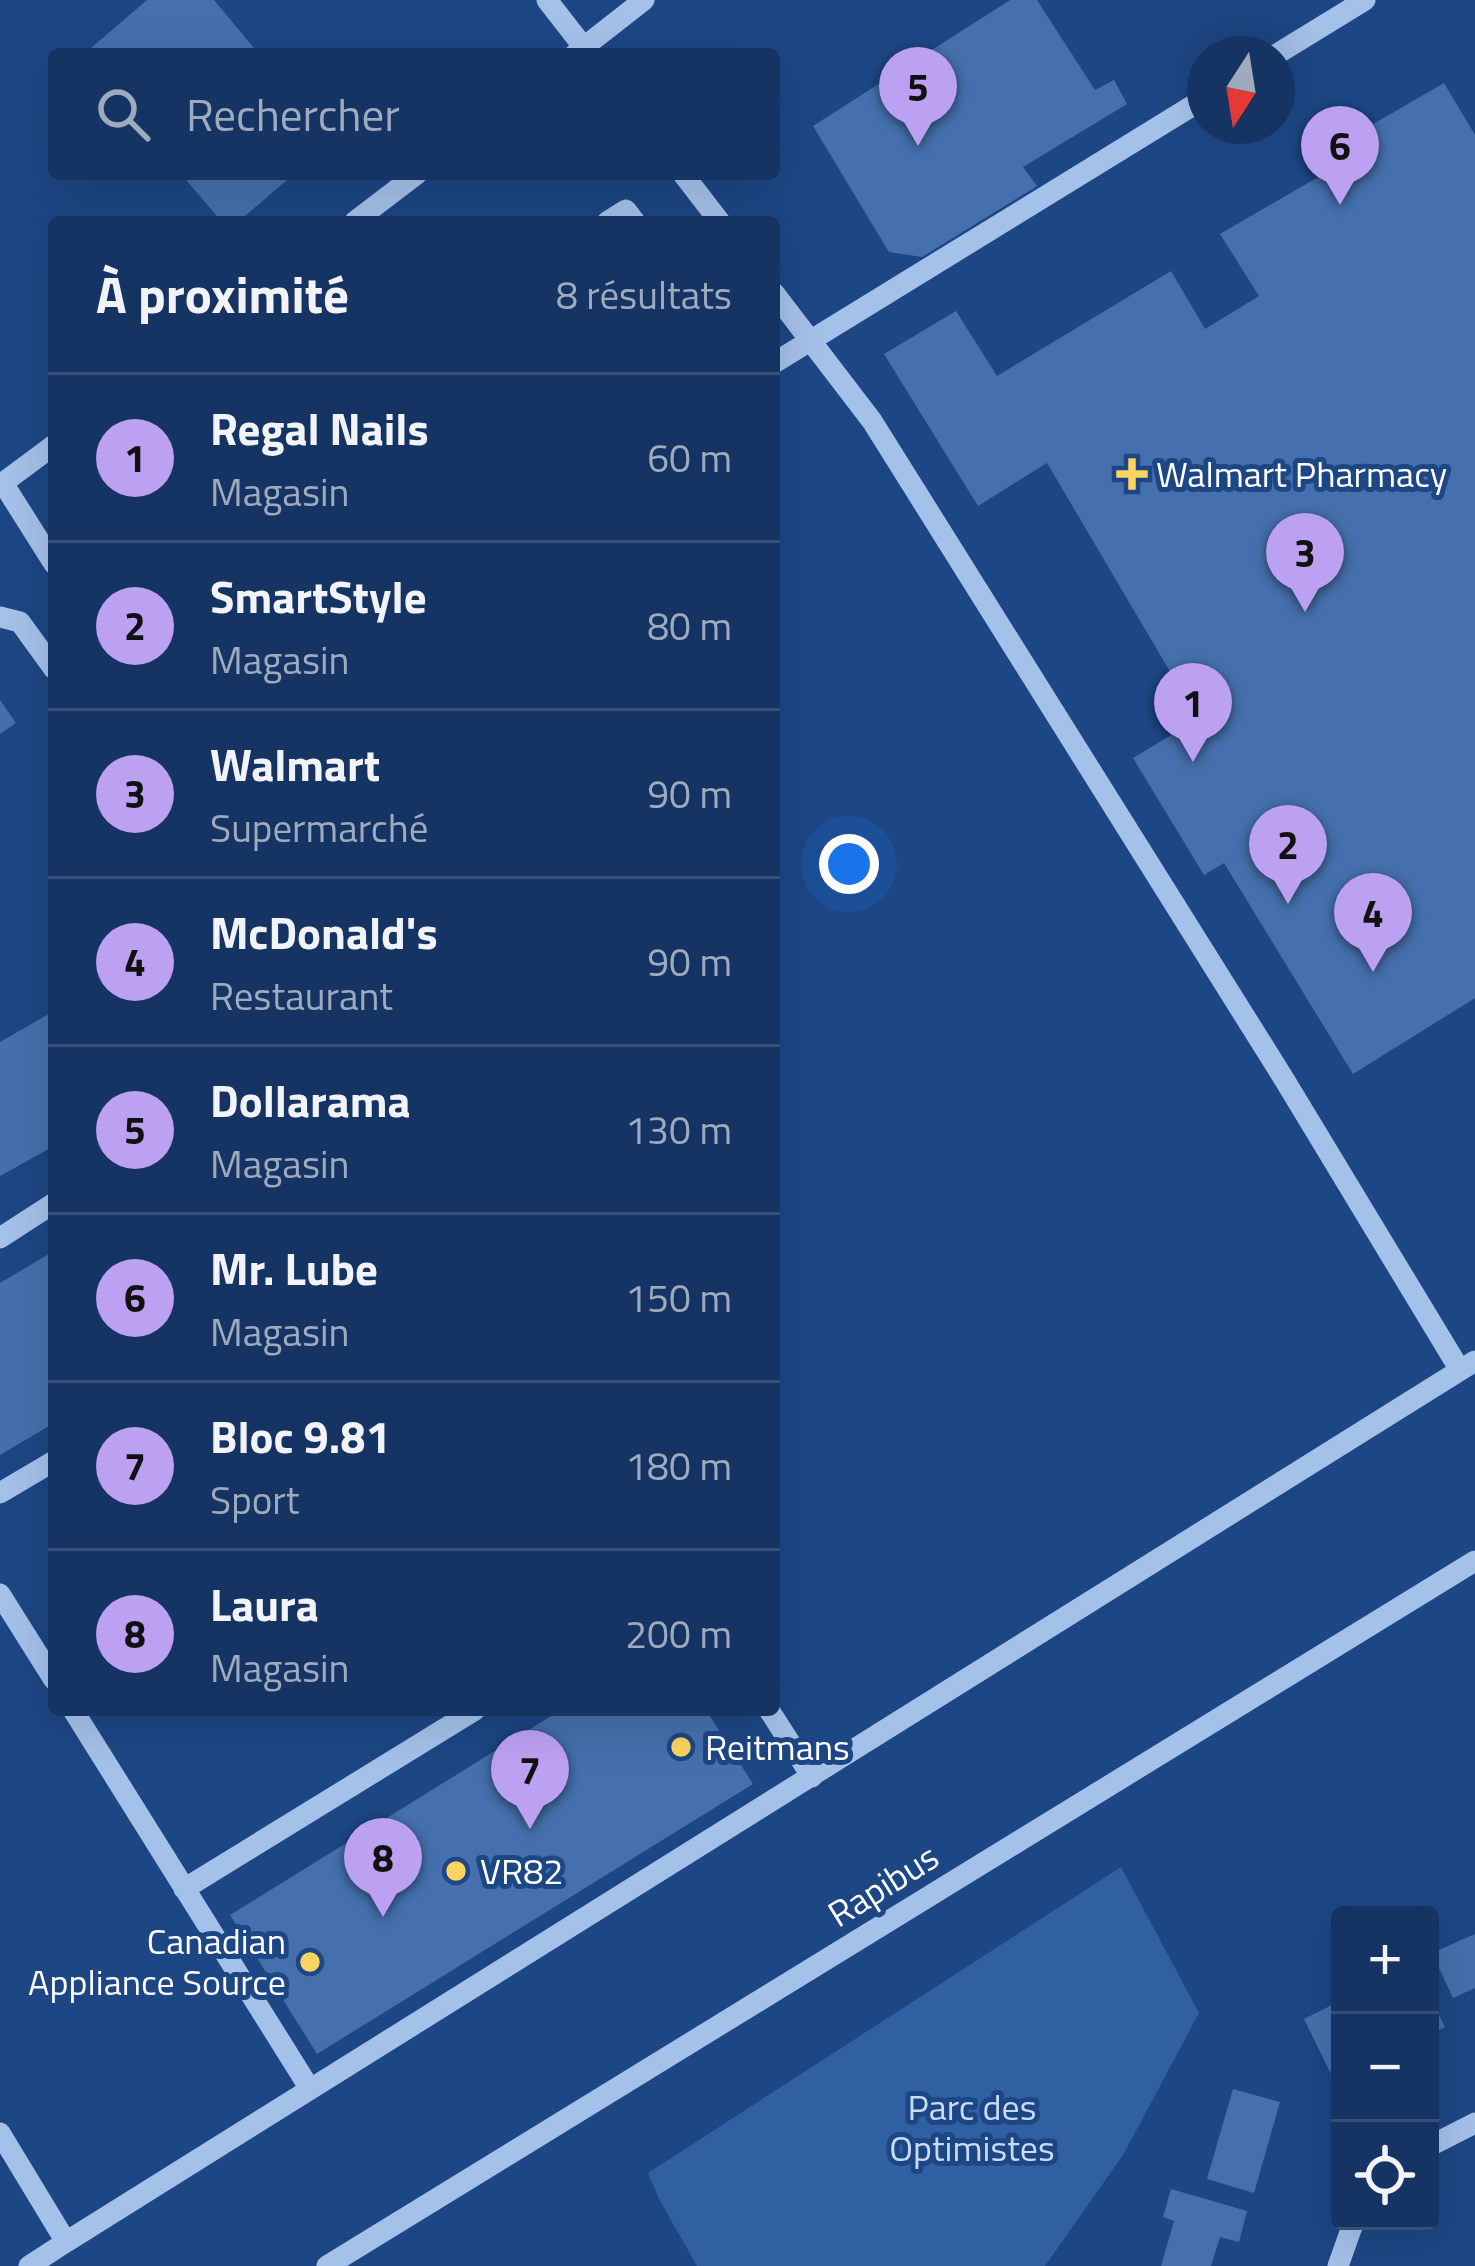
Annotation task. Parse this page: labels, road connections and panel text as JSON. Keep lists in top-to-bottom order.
{
  "streets": {
    "street": ["Rapibus"]
  },
  "parks": ["Parc des Optimistes"],
  "places": {
    "health": ["Walmart Pharmacy"],
    "other": ["Reitmans", "VR82", "Canadian Appliance Source"]
  },
  "north": "bottom",
  "page": {
    "pins": [
      "5",
      "6",
      "3",
      "1",
      "2",
      "4",
      "7",
      "8"
    ],
    "search": "Rechercher",
    "heading": ["À proximité", "8 résultats"],
    "list": [
      {
        "mark": "1",
        "name": "Regal Nails",
        "note": "Magasin",
        "value": "60 m"
      },
      {
        "mark": "2",
        "name": "SmartStyle",
        "note": "Magasin",
        "value": "80 m"
      },
      {
        "mark": "3",
        "name": "Walmart",
        "note": "Supermarché",
        "value": "90 m"
      },
      {
        "mark": "4",
        "name": "McDonald's",
        "note": "Restaurant",
        "value": "90 m"
      },
      {
        "mark": "5",
        "name": "Dollarama",
        "note": "Magasin",
        "value": "130 m"
      },
      {
        "mark": "6",
        "name": "Mr. Lube",
        "note": "Magasin",
        "value": "150 m"
      },
      {
        "mark": "7",
        "name": "Bloc 9.81",
        "note": "Sport",
        "value": "180 m"
      },
      {
        "mark": "8",
        "name": "Laura",
        "note": "Magasin",
        "value": "200 m"
      }
    ],
    "map_buttons": ["+", "−"]
  }
}
